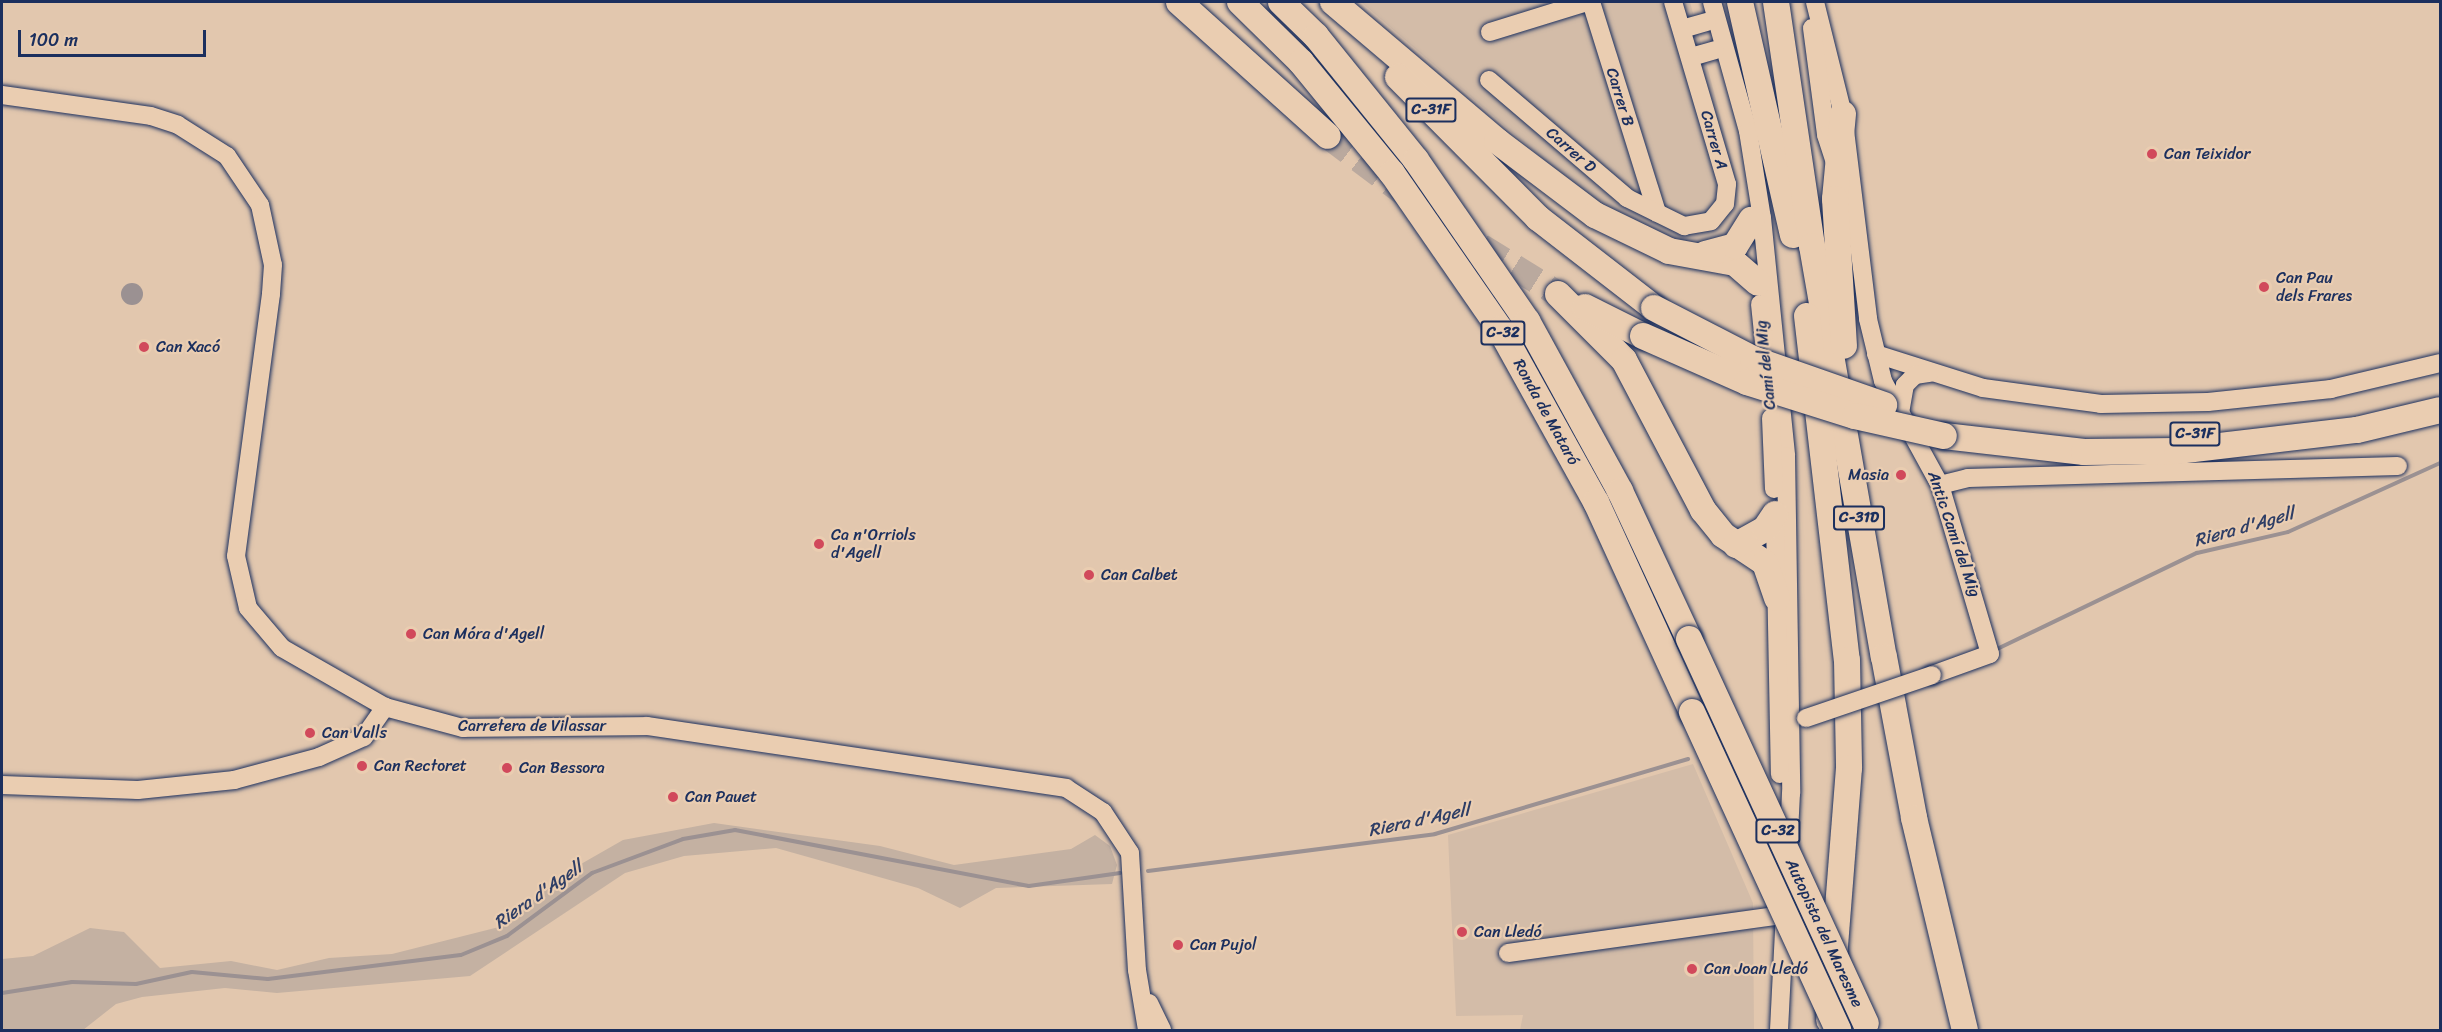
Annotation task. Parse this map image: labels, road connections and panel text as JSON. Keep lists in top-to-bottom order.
{
  "streets": {
    "highway": [
      "C-31F",
      "C-32",
      "Ronda de Mataró",
      "C-31D",
      "Autopista del Maresme"
    ],
    "street": [
      "Carrer B",
      "Carrer A",
      "Carrer D",
      "Camí del Mig",
      "Antic Camí del Mig",
      "Carretera de Vilassar"
    ]
  },
  "crossings": [
    ["Carrer B", "Carrer A"],
    ["Carrer B", "Carrer D"],
    ["Camí del Mig", "Antic Camí del Mig"],
    ["Ronda de Mataró", "Autopista del Maresme"]
  ],
  "water": ["Riera d'Agell"],
  "places": [
    "Can Teixidor",
    "Can Pau dels Frares",
    "Can Xacó",
    "Masia",
    "Ca n'Orriols d'Agell",
    "Can Calbet",
    "Can Móra d'Agell",
    "Can Valls",
    "Can Rectoret",
    "Can Bessora",
    "Can Pauet",
    "Can Lledó",
    "Can Pujol",
    "Can Joan Lledó"
  ],
  "scale_bar": "100 m"
}
